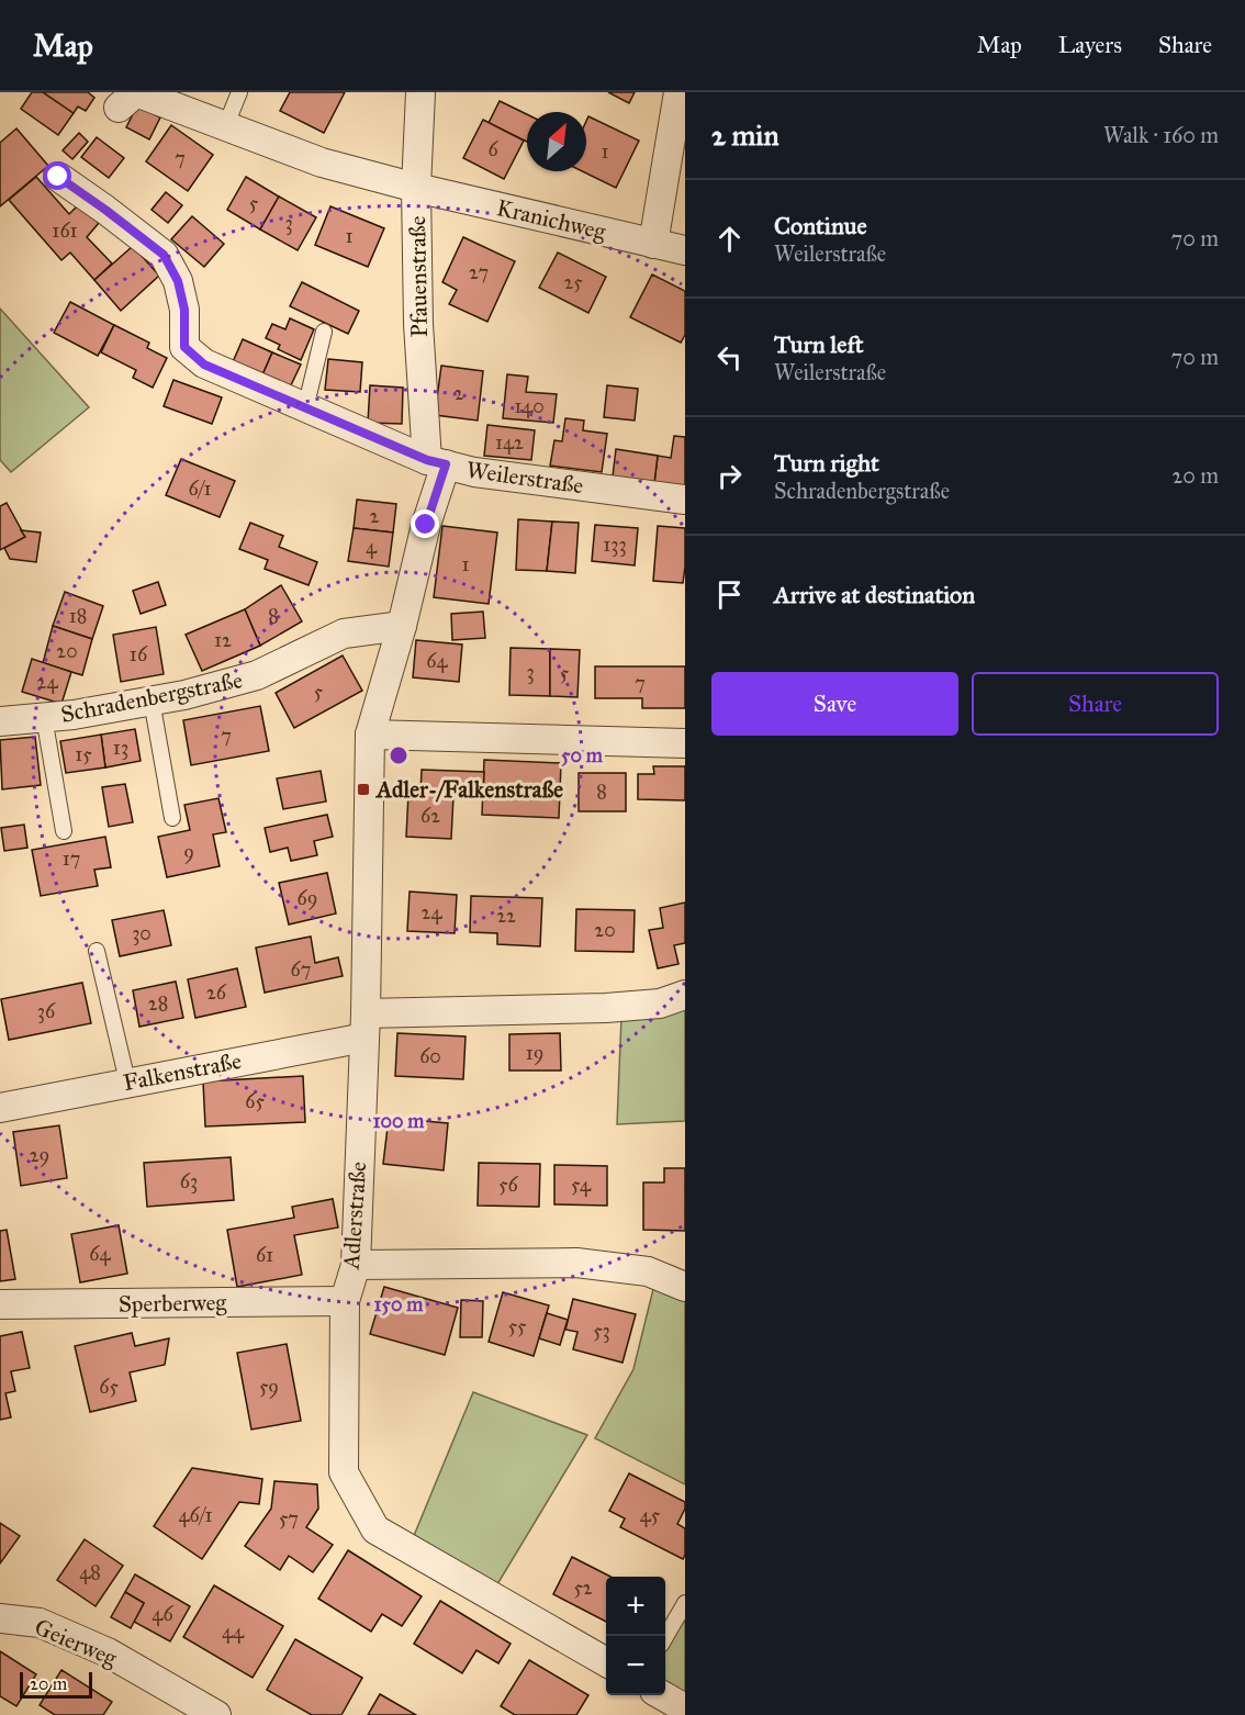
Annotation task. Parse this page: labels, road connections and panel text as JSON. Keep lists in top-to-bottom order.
{
  "streets": {
    "street": [
      "Kranichweg",
      "Pfauenstraße",
      "Weilerstraße",
      "Schradenbergstraße",
      "Falkenstraße",
      "Adlerstraße",
      "Sperberweg",
      "Geierweg"
    ]
  },
  "crossings": [
    ["Kranichweg", "Pfauenstraße"],
    ["Pfauenstraße", "Weilerstraße"],
    ["Schradenbergstraße", "Adlerstraße"],
    ["Falkenstraße", "Adlerstraße"],
    ["Adlerstraße", "Sperberweg"]
  ],
  "places": {
    "transit": ["Adler-/Falkenstraße"]
  },
  "house_numbers": [
    "6",
    "1",
    "7",
    "5",
    "3",
    "161",
    "1",
    "27",
    "25",
    "2",
    "140",
    "142",
    "6/1",
    "2",
    "133",
    "4",
    "1",
    "18",
    "8",
    "12",
    "20",
    "16",
    "64",
    "3",
    "5",
    "24",
    "7",
    "5",
    "7",
    "13",
    "15",
    "8",
    "62",
    "9",
    "17",
    "69",
    "24",
    "22",
    "20",
    "30",
    "67",
    "26",
    "28",
    "36",
    "19",
    "60",
    "65",
    "29",
    "63",
    "56",
    "54",
    "64",
    "61",
    "55",
    "53",
    "65",
    "59",
    "46/1",
    "45",
    "57",
    "48",
    "52",
    "46",
    "44"
  ],
  "scale_bar": "20 m",
  "north": "top right",
  "page": {
    "header": "Map",
    "nav": ["Map", "Layers", "Share"],
    "heading": ["2 min", "Walk · 160 m"],
    "list": [
      ["Continue", "Weilerstraße", "70 m"],
      ["Turn left", "Weilerstraße", "70 m"],
      ["Turn right", "Schradenbergstraße", "20 m"],
      "Arrive at destination"
    ],
    "buttons": ["Save", "Share"],
    "map_buttons": ["+", "−"],
    "scale": "20 m"
  },
  "rings": ["50 m", "100 m", "150 m"]
}
